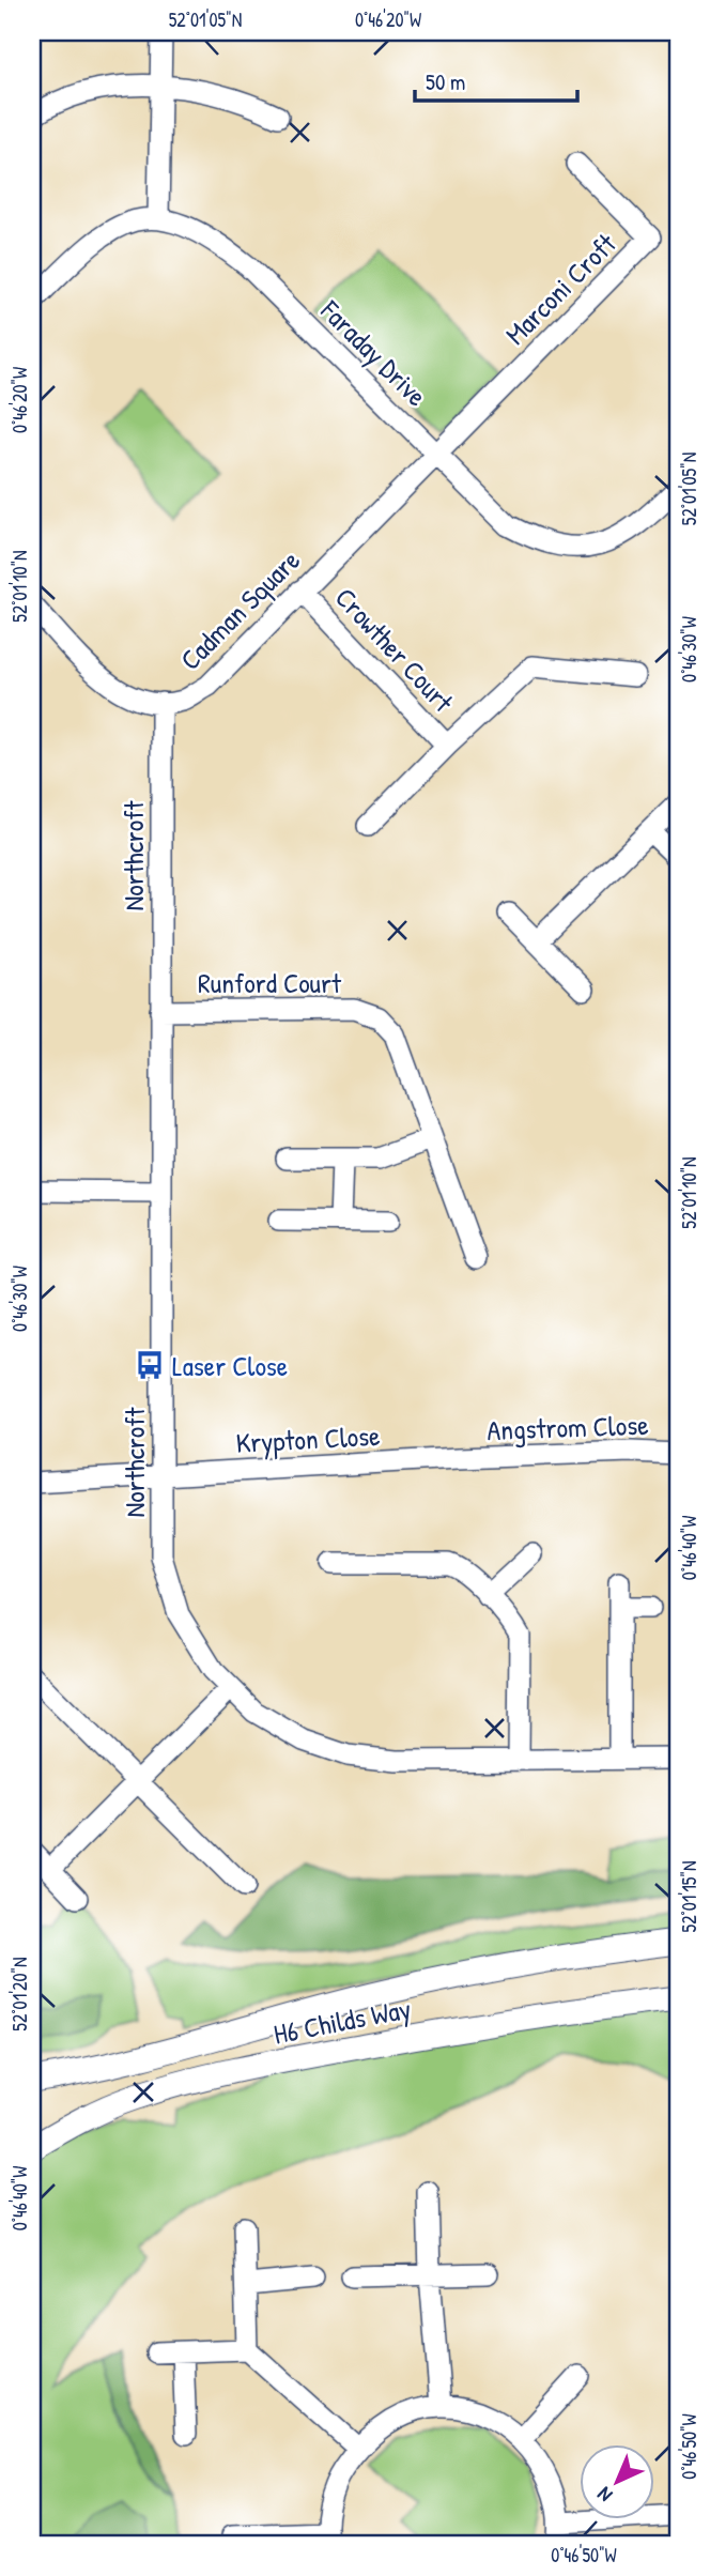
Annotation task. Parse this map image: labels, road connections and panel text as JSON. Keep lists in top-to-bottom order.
{
  "streets": {
    "street": [
      "Marconi Croft",
      "Faraday Drive",
      "Cadman Square",
      "Crowther Court",
      "Northcroft",
      "Runford Court",
      "Angstrom Close",
      "Krypton Close",
      "H6 Childs Way"
    ]
  },
  "crossings": [
    ["Marconi Croft", "Faraday Drive"],
    ["Marconi Croft", "Cadman Square"],
    ["Faraday Drive", "Cadman Square"],
    ["Cadman Square", "Crowther Court"],
    ["Cadman Square", "Northcroft"],
    ["Northcroft", "Runford Court"],
    ["Northcroft", "Krypton Close"],
    ["Angstrom Close", "Krypton Close"]
  ],
  "places": {
    "bus stop": ["Laser Close"]
  },
  "scale_bar": "50 m",
  "north": "bottom left",
  "coordinates": [
    "52°01'05\"N",
    "0°46'20\"W",
    "52°01'10\"N",
    "0°46'30\"W",
    "0°46'40\"W",
    "52°01'15\"N",
    "52°01'20\"N",
    "0°46'50\"W"
  ]
}
